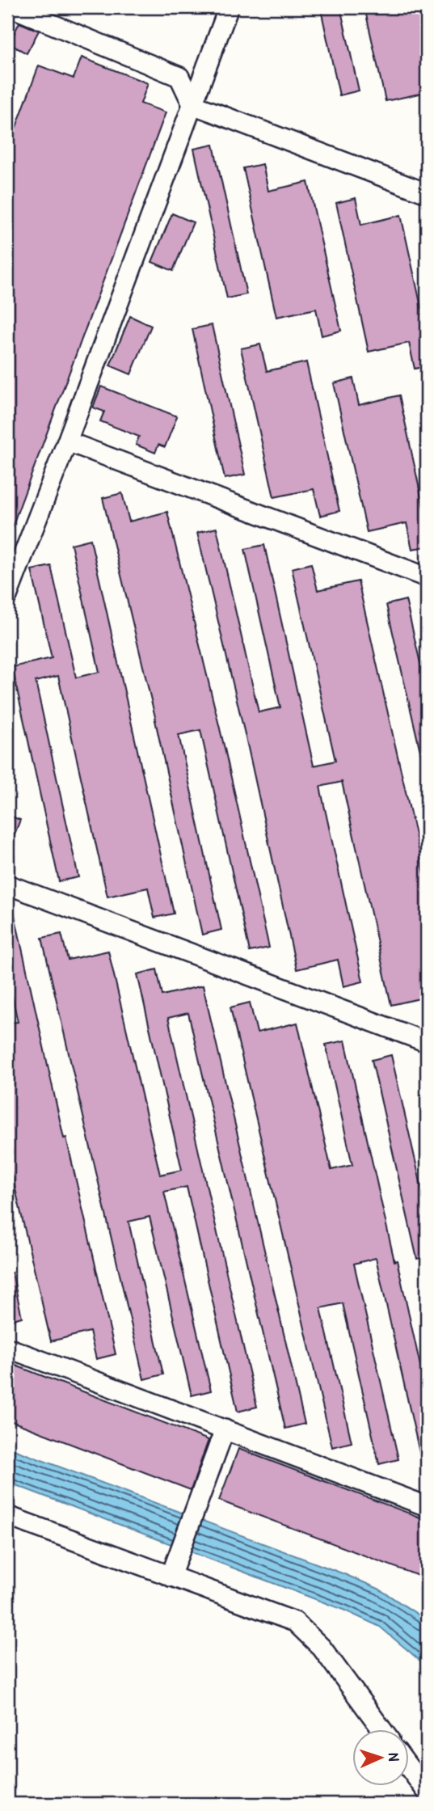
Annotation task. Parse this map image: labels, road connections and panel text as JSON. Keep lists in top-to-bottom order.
{
  "north": "right"
}
